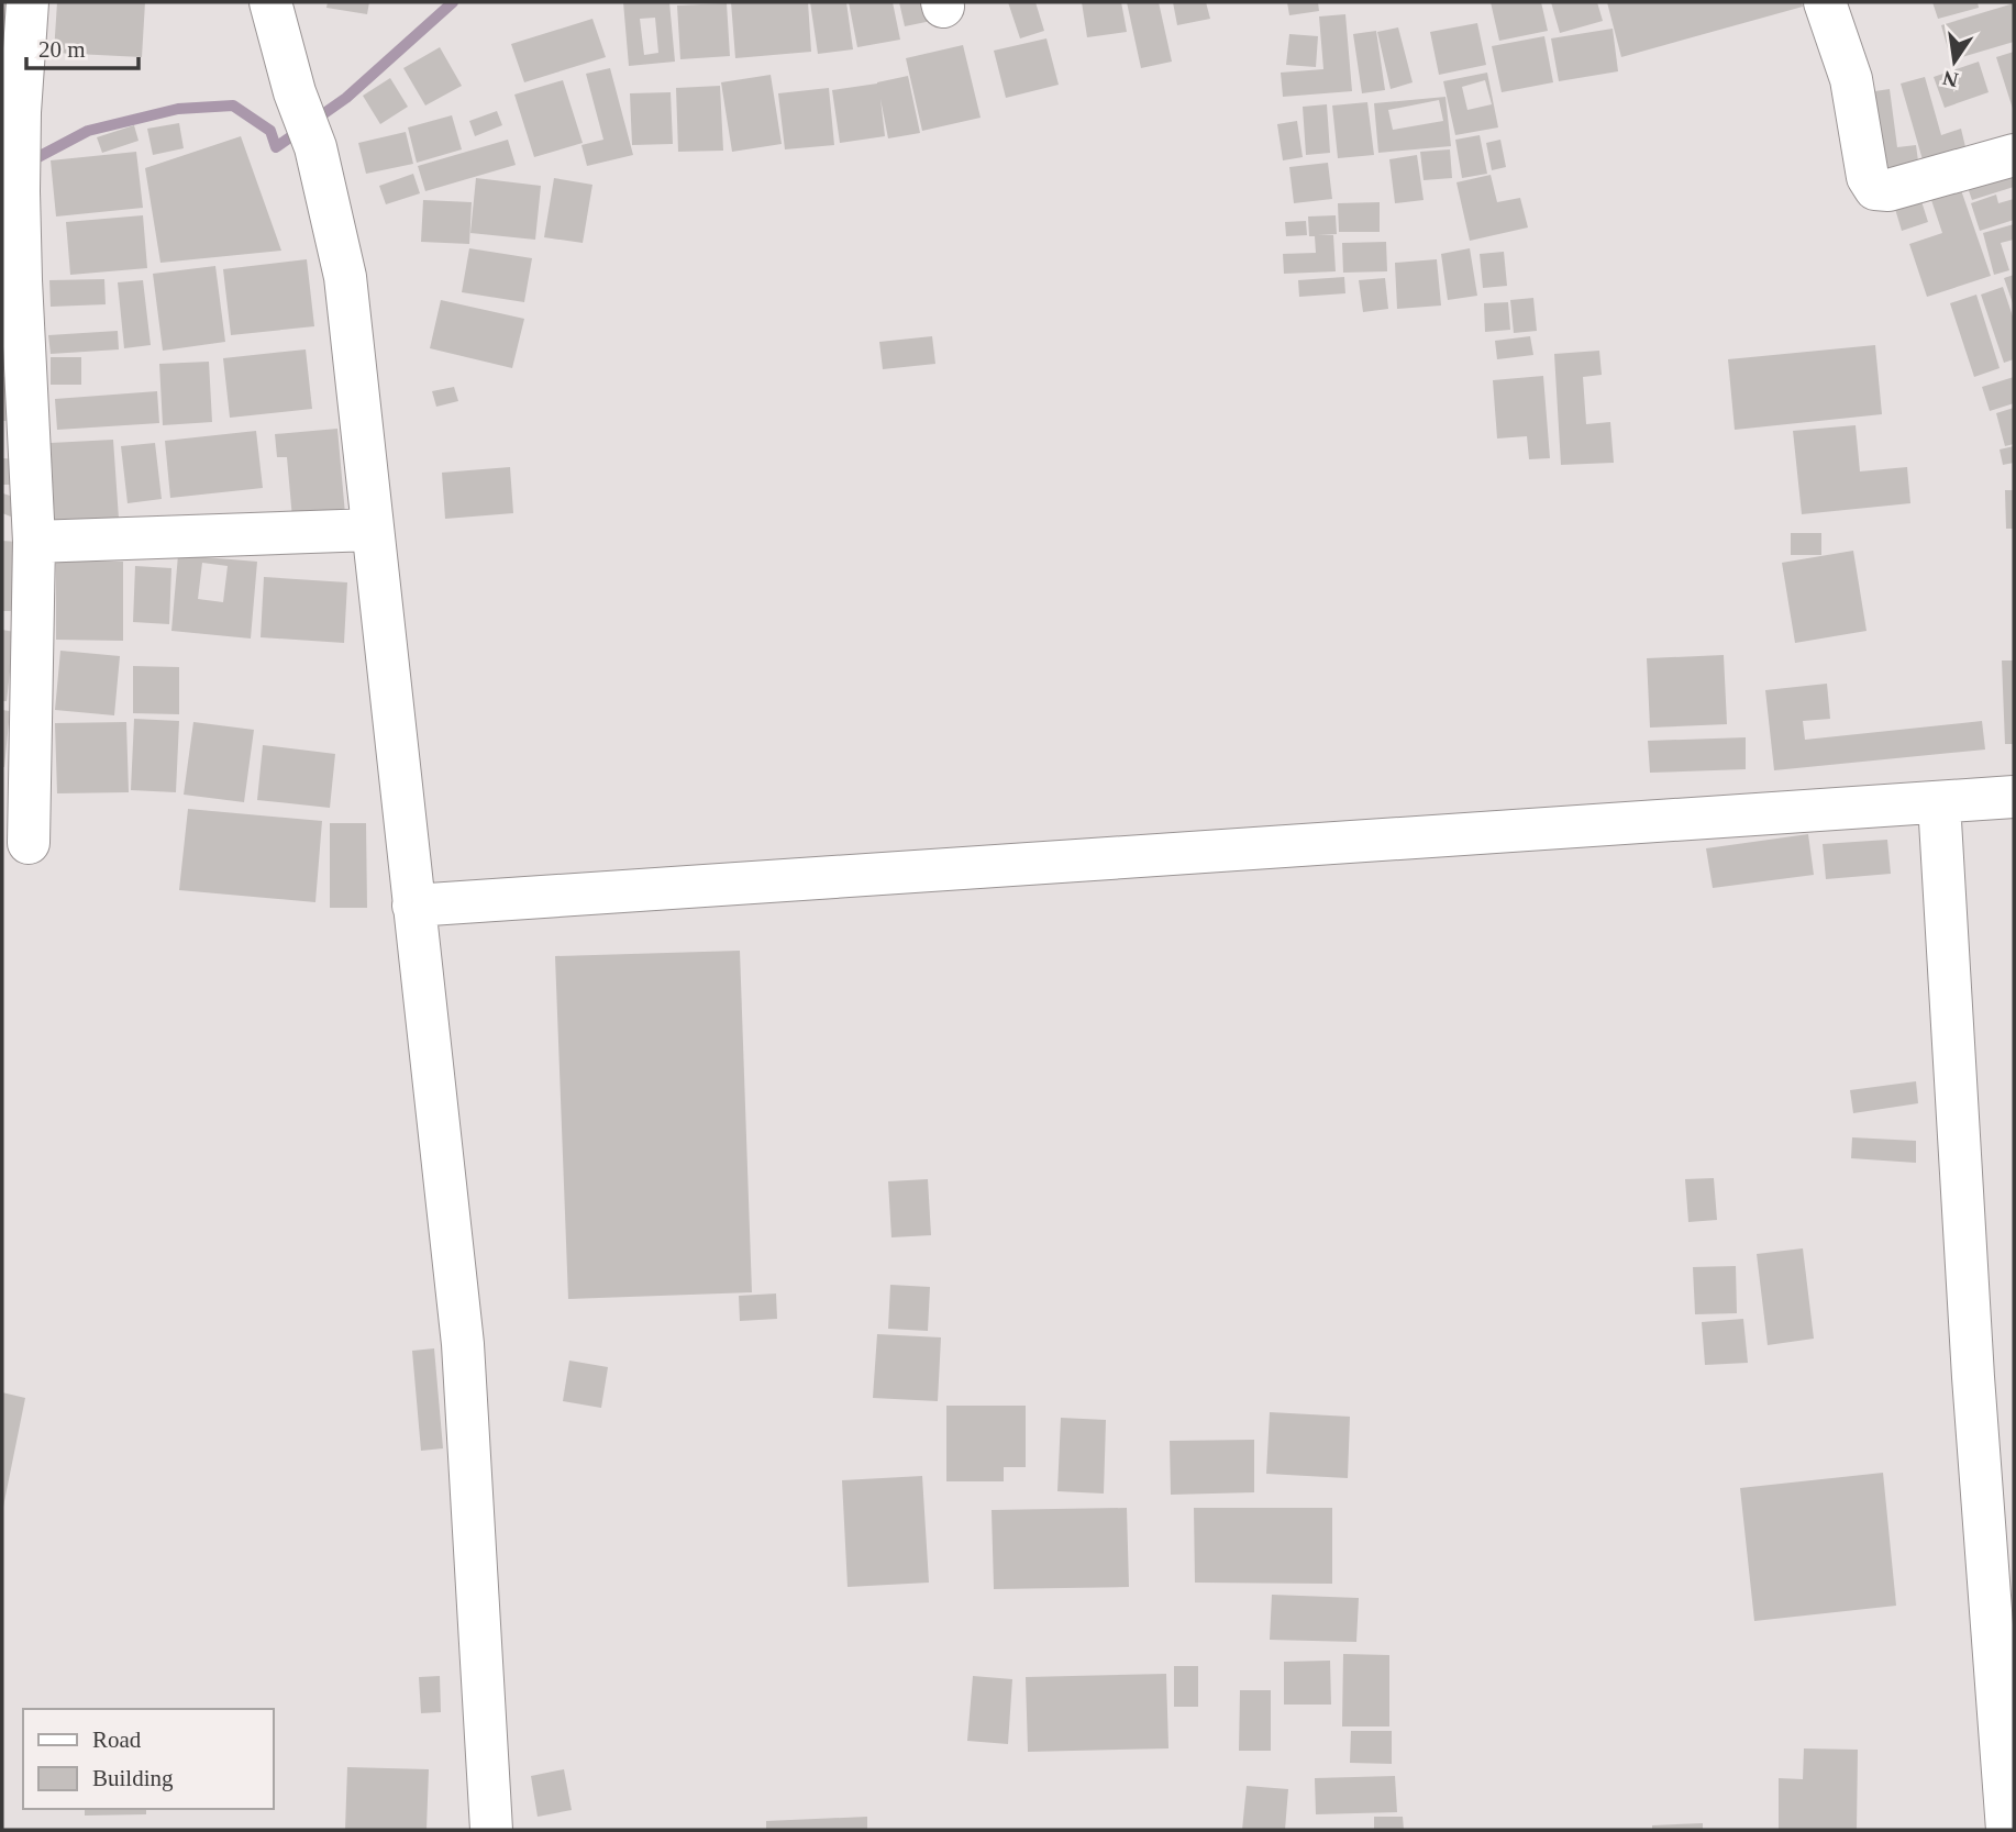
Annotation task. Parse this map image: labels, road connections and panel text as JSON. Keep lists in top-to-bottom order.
{
  "legend": ["Road", "Building"],
  "scale_bar": "20 m",
  "north": "bottom"
}
